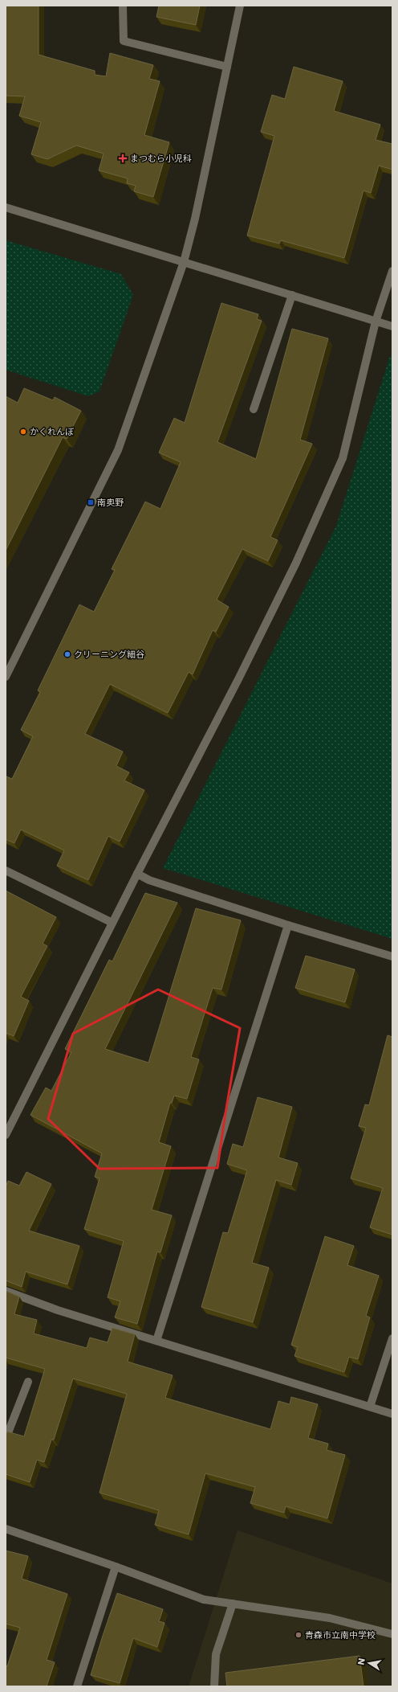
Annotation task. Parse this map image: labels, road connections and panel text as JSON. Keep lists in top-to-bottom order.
{
  "places": {
    "health": ["まつむら小児科"],
    "other": ["かくれんぼ", "クリーニング細谷", "青森市立南中学校"],
    "transit": ["南奥野"]
  },
  "north": "left"
}
